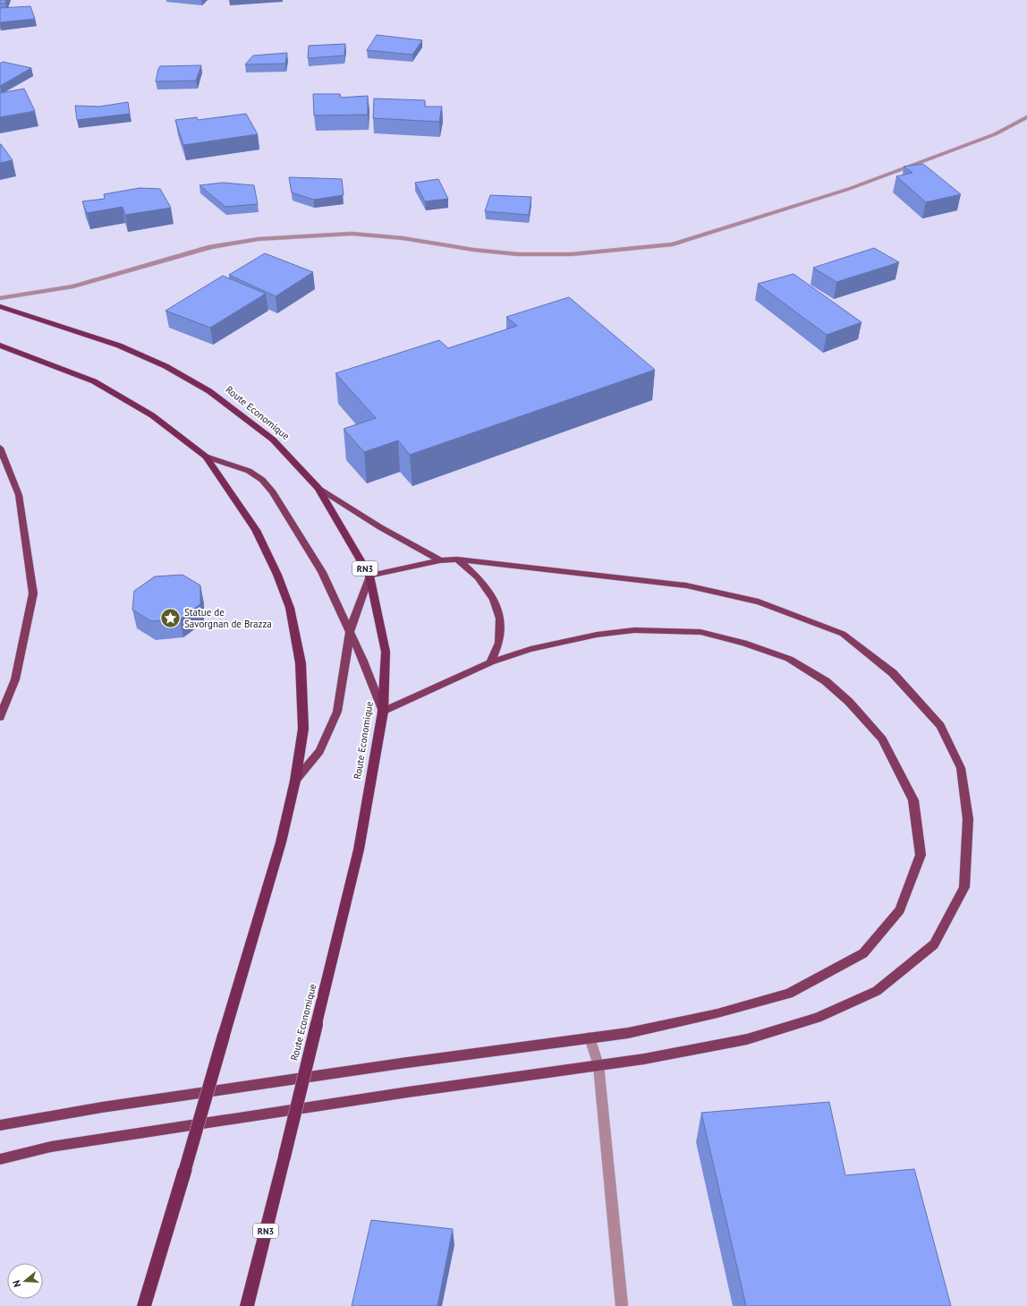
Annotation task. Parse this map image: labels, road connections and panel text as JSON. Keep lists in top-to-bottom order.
{
  "streets": {
    "highway": ["Route Economique", "RN3"]
  },
  "places": {
    "place": ["Statue de Savorgnan de Brazza"]
  },
  "north": "left"
}
